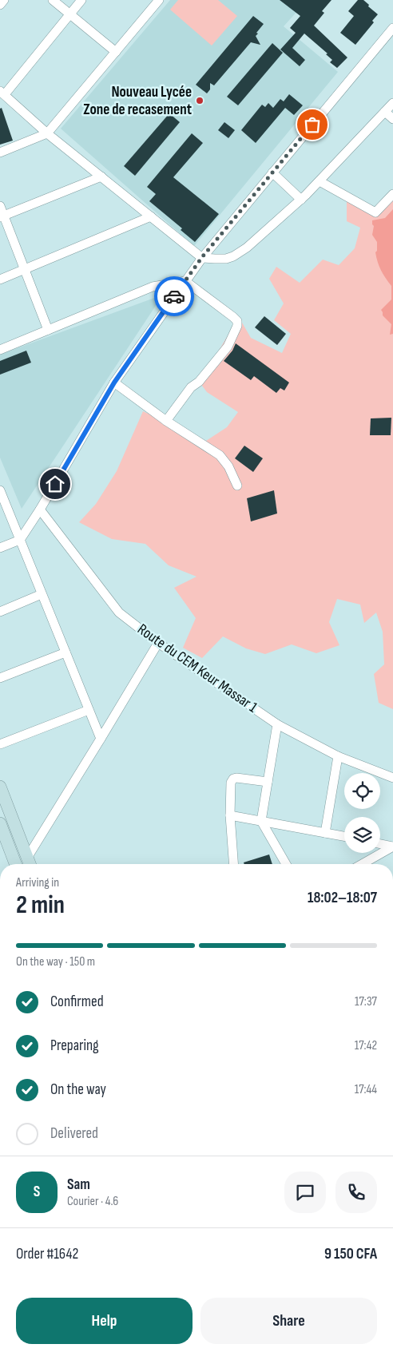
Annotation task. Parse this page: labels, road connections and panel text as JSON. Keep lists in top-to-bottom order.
{
  "streets": {
    "street": ["Route du CEM Keur Massar 1"]
  },
  "places": ["Nouveau Lycée Zone de recasement"],
  "page": {
    "heading": ["2 min", "Arriving in", "18:02–18:07"],
    "panel": [
      "Sam",
      "Courier · 4.6",
      "Order #1642",
      "9 150 CFA"
    ],
    "bar": "On the way · 150 m",
    "list": [
      ["Confirmed", "17:37"],
      ["Preparing", "17:42"],
      ["On the way", "17:44"],
      "Delivered"
    ],
    "round": "S",
    "buttons": ["Help", "Share"]
  }
}
